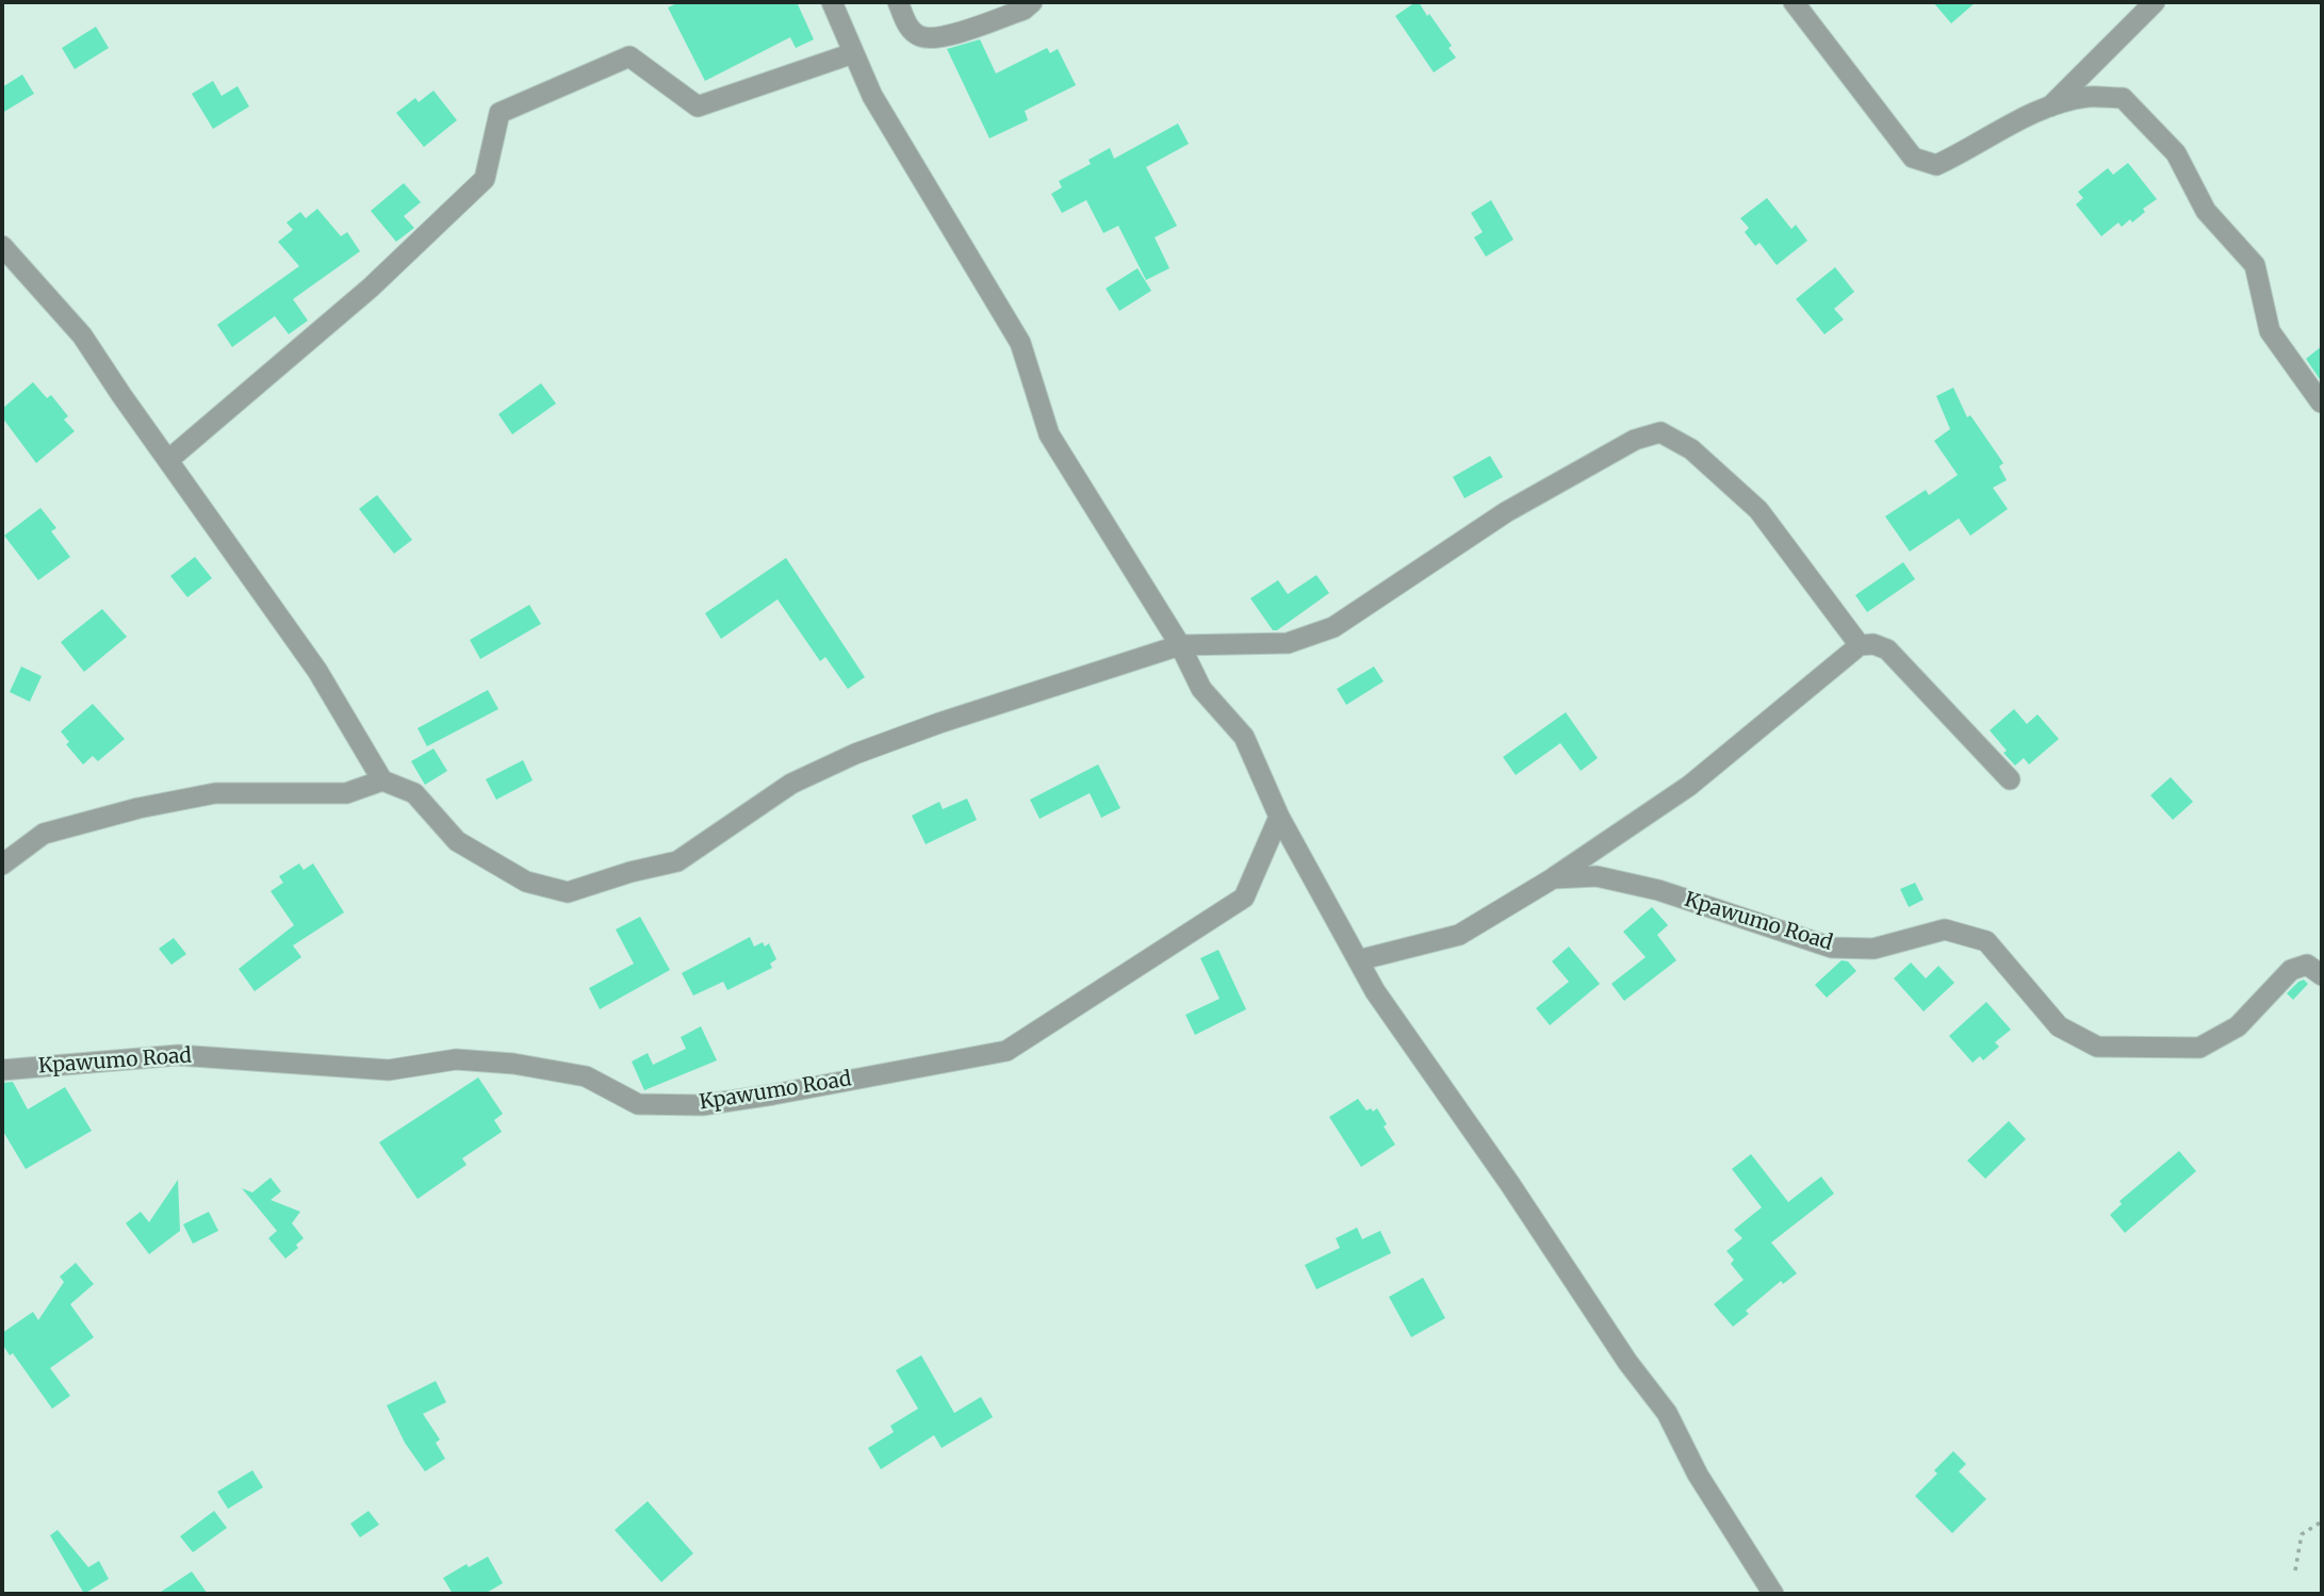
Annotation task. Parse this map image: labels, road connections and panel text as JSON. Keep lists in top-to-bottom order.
{
  "streets": {
    "street": ["Kpawumo Road"]
  }
}
